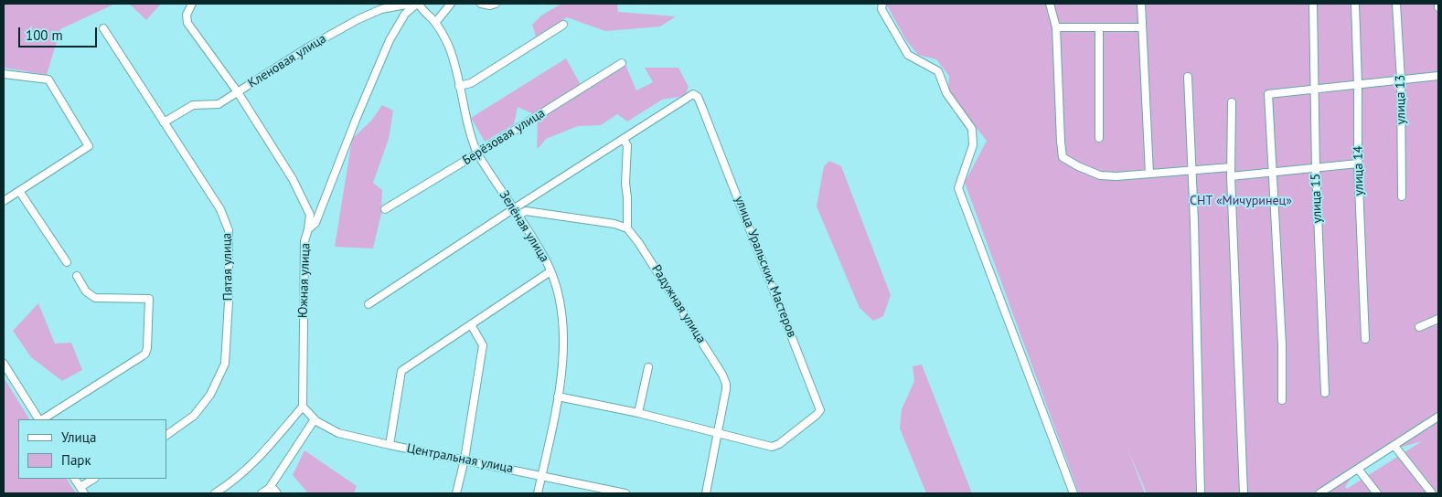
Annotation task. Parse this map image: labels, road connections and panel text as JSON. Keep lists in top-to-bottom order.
{
  "streets": {
    "street": [
      "Кленовая улица",
      "улица 13",
      "Берёзовая улица",
      "улица 14",
      "улица 15",
      "Зелёная улица",
      "Пятая улица",
      "улица Уральских Мастеров",
      "Южная улица",
      "Радужная улица",
      "Центральная улица"
    ]
  },
  "crossings": [
    ["Кленовая улица", "Южная улица"],
    ["Берёзовая улица", "Зелёная улица"],
    ["Зелёная улица", "Южная улица"],
    ["Зелёная улица", "Центральная улица"],
    ["улица Уральских Мастеров", "Радужная улица"],
    ["Южная улица", "Центральная улица"]
  ],
  "parks": ["СНТ «Мичуринец»"],
  "legend": ["Улица", "Парк"],
  "scale_bar": "100 m"
}
